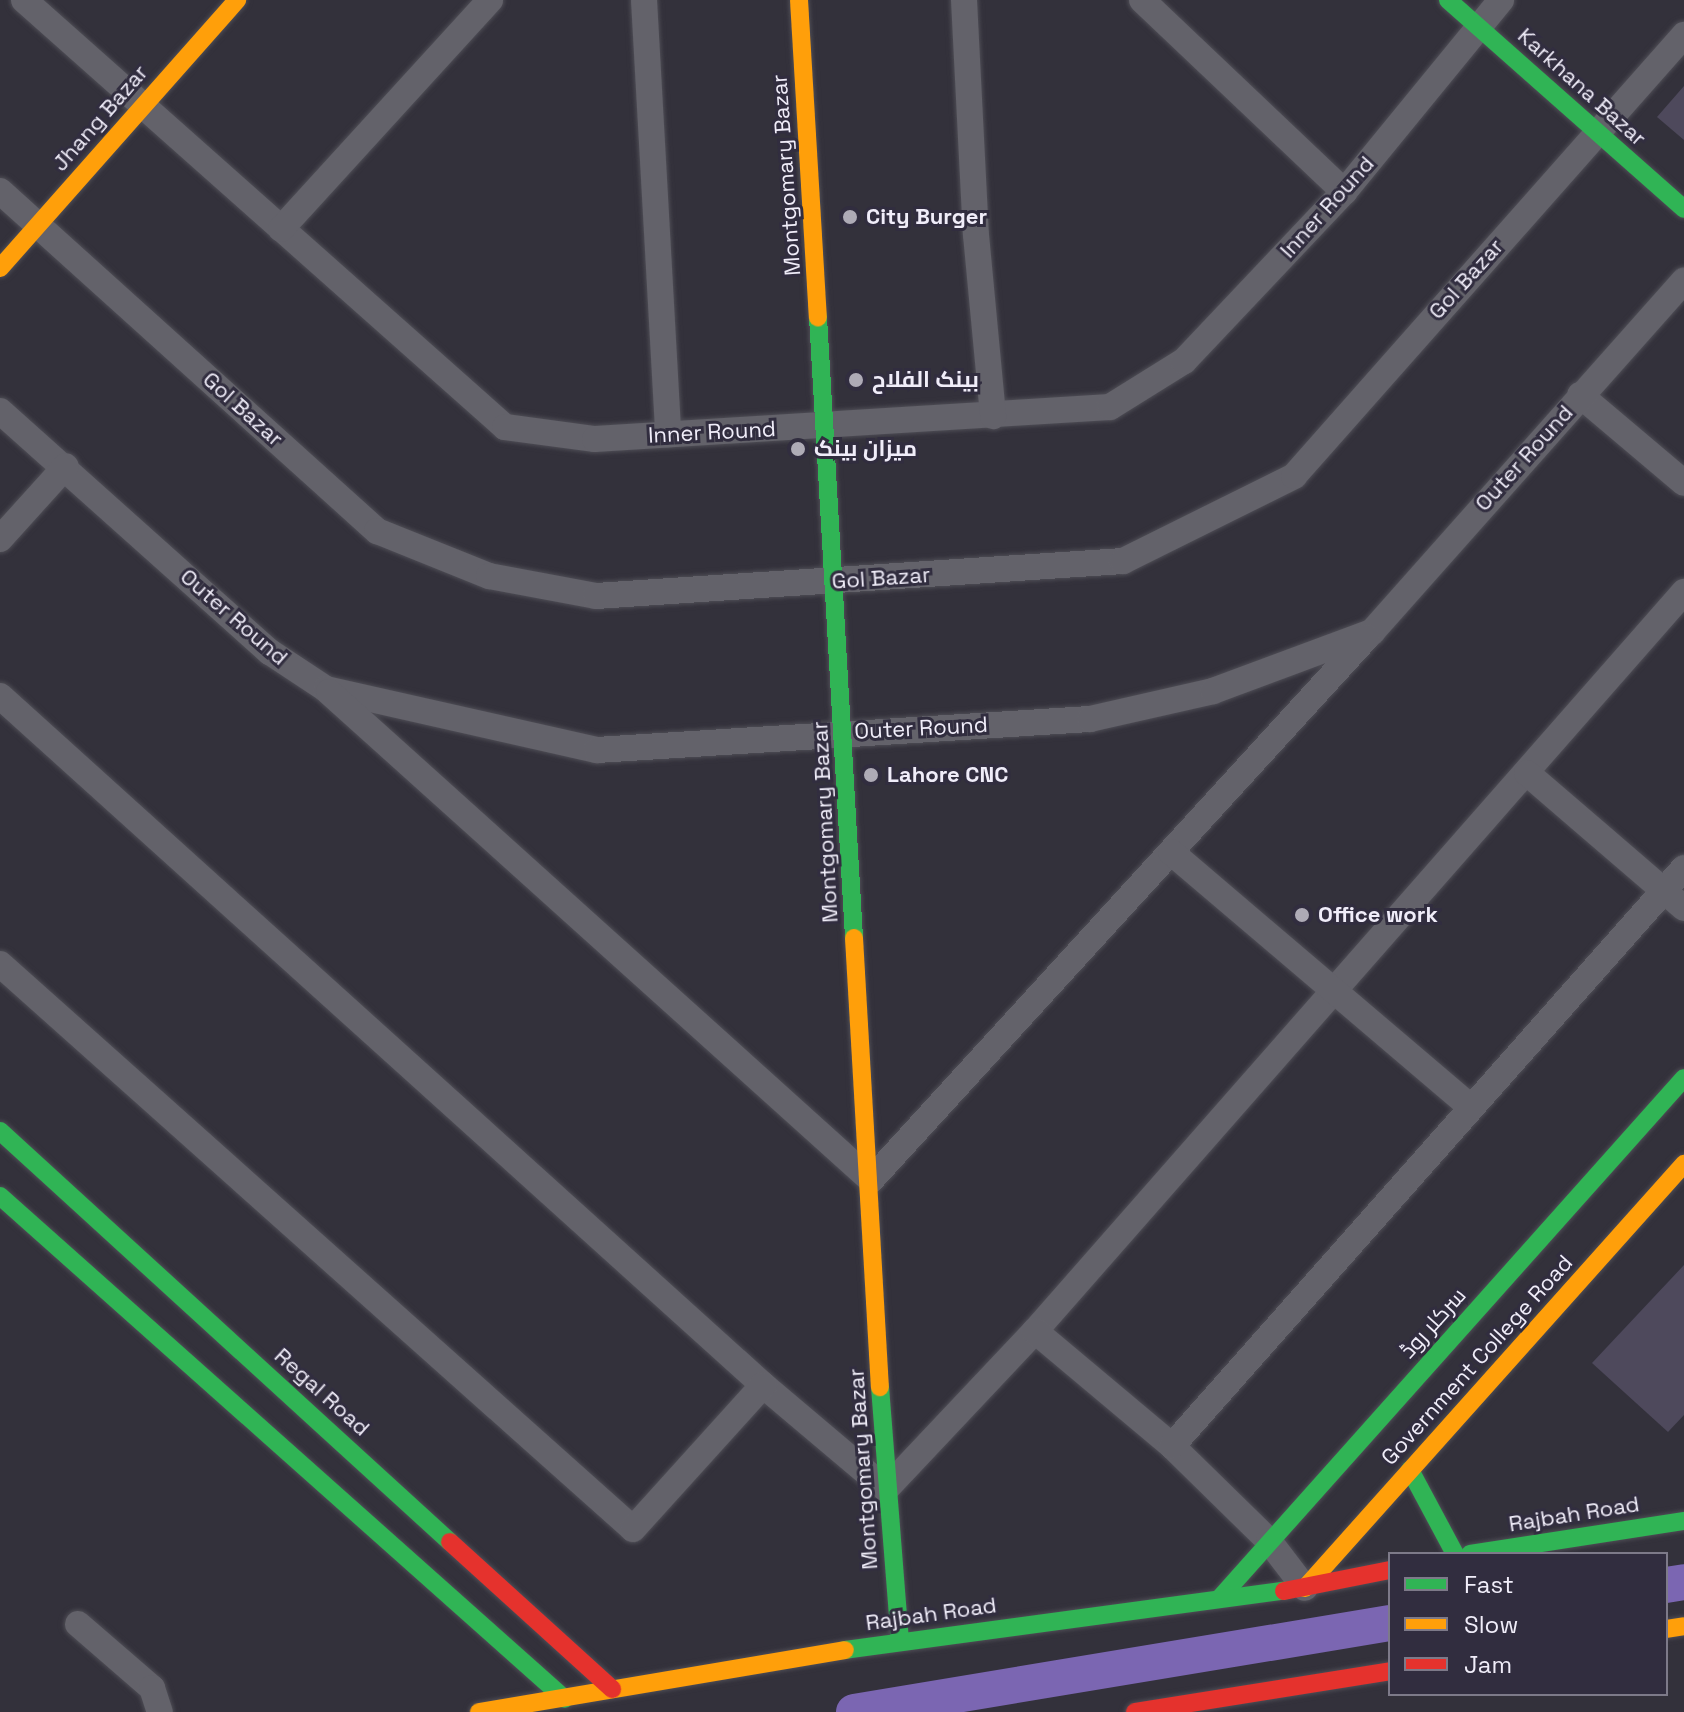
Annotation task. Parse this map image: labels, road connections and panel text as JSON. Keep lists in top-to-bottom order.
{
  "streets": {
    "street": [
      "Karkhana Bazar",
      "Jhang Bazar",
      "Montgomary Bazar",
      "Inner Round",
      "Gol Bazar",
      "Outer Round",
      "سرکلر روڈ",
      "Government College Road",
      "Regal Road",
      "Rajbah Road"
    ]
  },
  "crossings": [
    ["Karkhana Bazar", "Inner Round"],
    ["Karkhana Bazar", "Gol Bazar"],
    ["Jhang Bazar", "Inner Round"],
    ["Jhang Bazar", "Gol Bazar"],
    ["Montgomary Bazar", "Inner Round"],
    ["Montgomary Bazar", "Gol Bazar"],
    ["Montgomary Bazar", "Outer Round"],
    ["Montgomary Bazar", "Rajbah Road"],
    ["سرکلر روڈ", "Rajbah Road"],
    ["Government College Road", "Rajbah Road"],
    ["Regal Road", "Rajbah Road"]
  ],
  "places": [
    "City Burger",
    "بینک الفلاح",
    "میزان بینک",
    "Lahore CNC",
    "Office work"
  ],
  "legend": ["Fast", "Slow", "Jam"]
}
